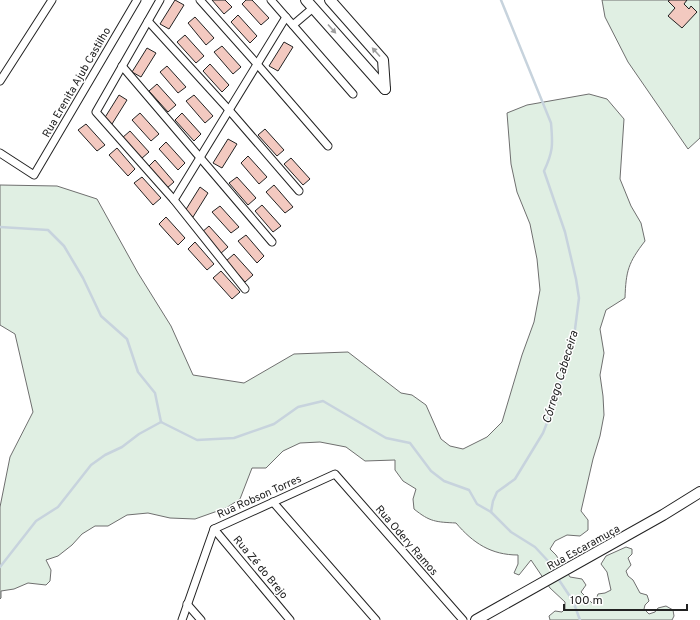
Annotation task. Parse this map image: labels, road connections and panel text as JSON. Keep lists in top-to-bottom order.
{
  "streets": {
    "street": [
      "Rua Erenita Ajub Castilho",
      "Rua Robson Torres",
      "Rua Odery Ramos",
      "Rua Escaramuça",
      "Rua Zé do Brejo"
    ]
  },
  "crossings": [
    ["Rua Robson Torres", "Rua Odery Ramos"],
    ["Rua Robson Torres", "Rua Zé do Brejo"]
  ],
  "water": ["Córrego Cabeceira"],
  "scale_bar": "100 m"
}
